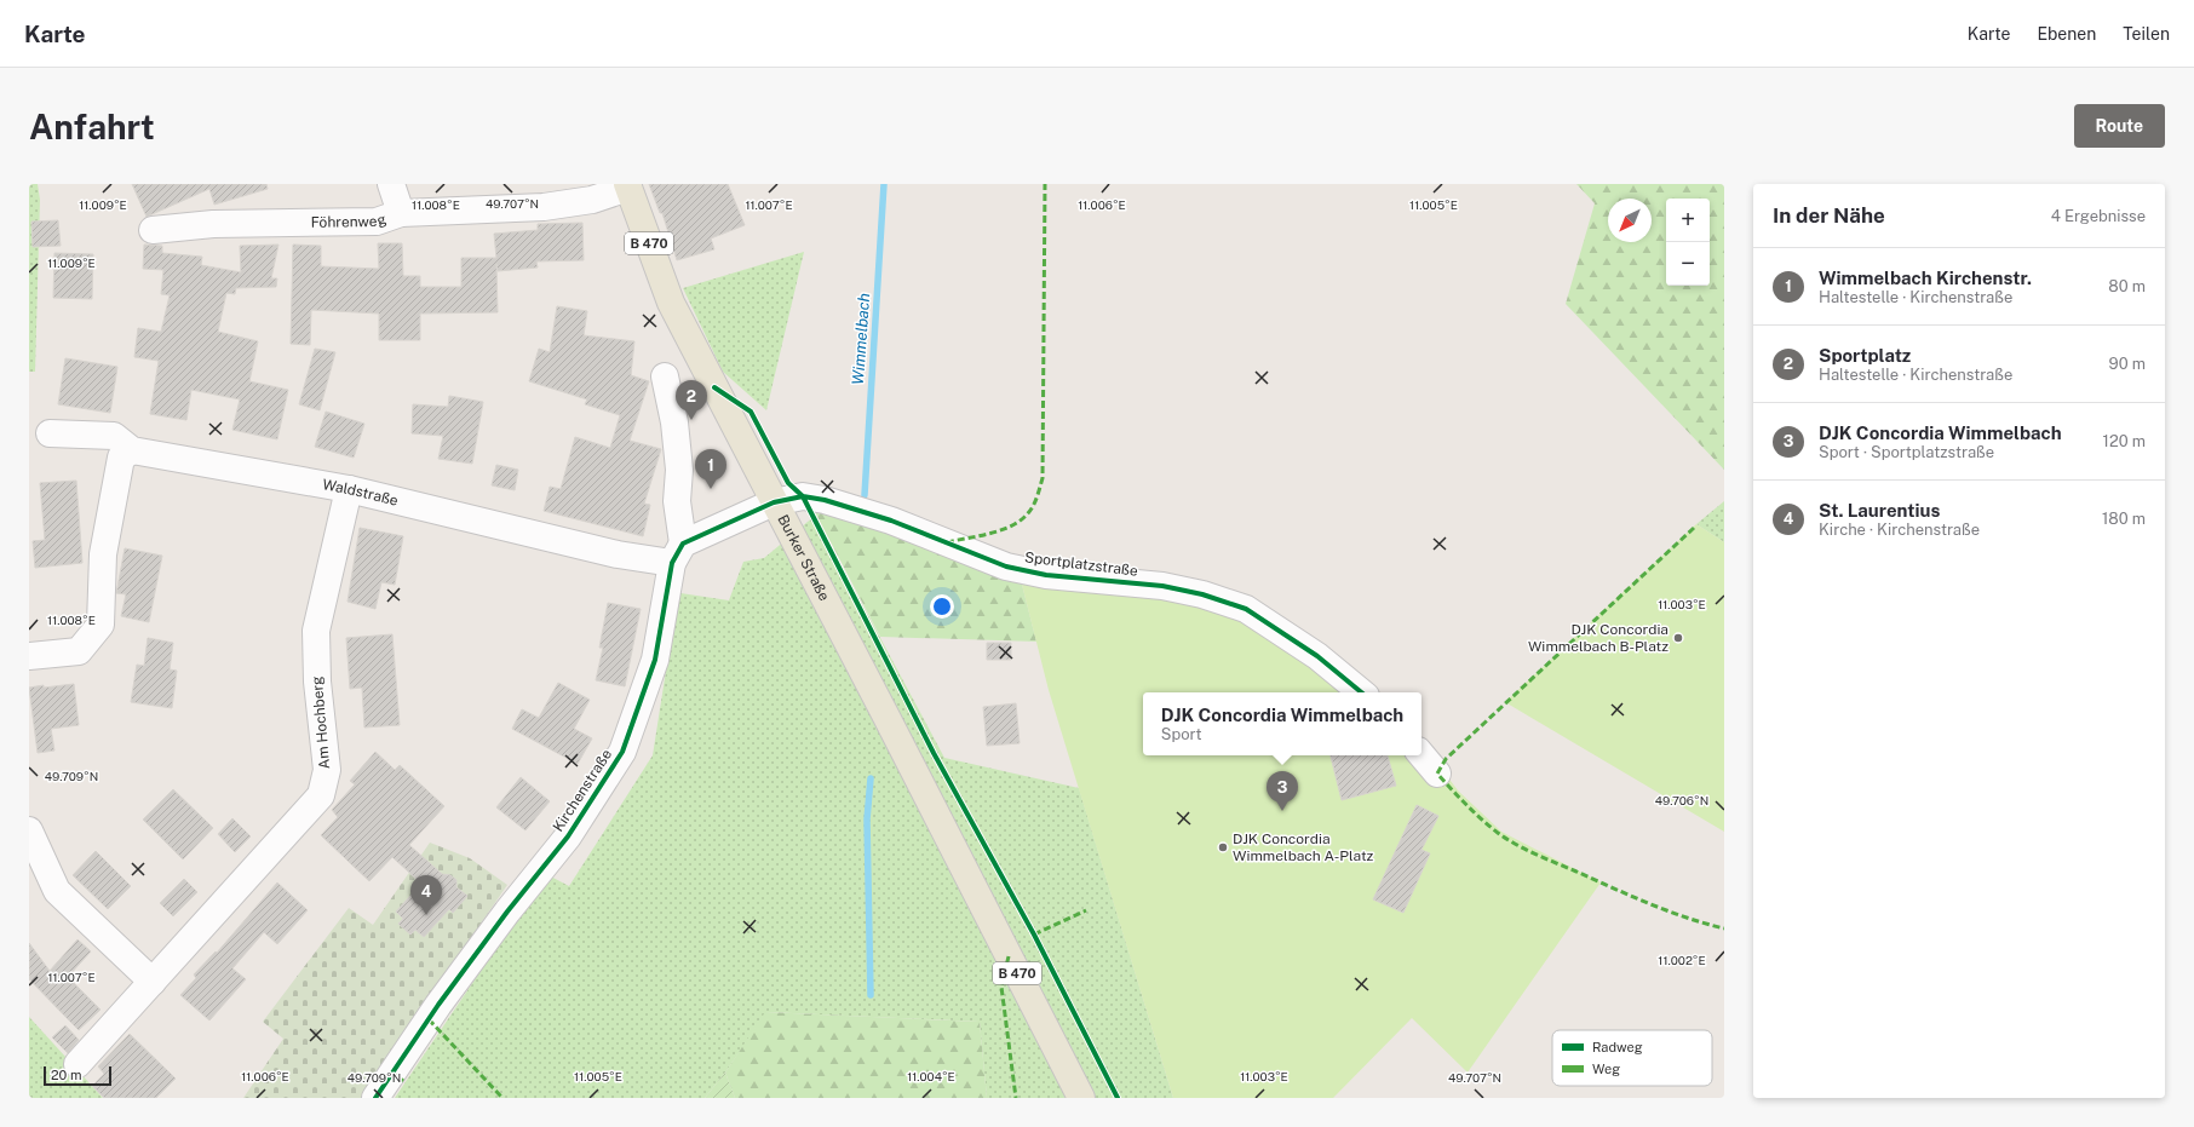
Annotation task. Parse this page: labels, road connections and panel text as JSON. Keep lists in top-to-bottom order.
{
  "streets": {
    "main road": ["B 470", "Burker Straße"],
    "street": [
      "Föhrenweg",
      "Waldstraße",
      "Sportplatzstraße",
      "Am Hochberg",
      "Kirchenstraße"
    ]
  },
  "crossings": [
    ["Föhrenweg", "Burker Straße"],
    ["Waldstraße", "Am Hochberg"],
    ["Waldstraße", "Kirchenstraße"],
    ["Burker Straße", "Sportplatzstraße"]
  ],
  "water": ["Wimmelbach"],
  "places": ["DJK Concordia Wimmelbach B-Platz", "DJK Concordia Wimmelbach A-Platz"],
  "legend": ["Radweg", "Weg"],
  "scale_bar": "20 m",
  "north": "bottom left",
  "page": {
    "header": "Karte",
    "nav": ["Karte", "Ebenen", "Teilen"],
    "buttons": "Route",
    "title": "Anfahrt",
    "heading": ["In der Nähe", "4 Ergebnisse"],
    "map_buttons": ["+", "−"],
    "list": [
      {
        "mark": "1",
        "name": "Wimmelbach Kirchenstr.",
        "note": "Haltestelle · Kirchenstraße",
        "value": "80 m"
      },
      {
        "mark": "2",
        "name": "Sportplatz",
        "note": "Haltestelle · Kirchenstraße",
        "value": "90 m"
      },
      {
        "mark": "3",
        "name": "DJK Concordia Wimmelbach",
        "note": "Sport · Sportplatzstraße",
        "value": "120 m"
      },
      {
        "mark": "4",
        "name": "St. Laurentius",
        "note": "Kirche · Kirchenstraße",
        "value": "180 m"
      }
    ],
    "pins": [
      "2",
      "1",
      "3",
      "4"
    ],
    "popup": ["DJK Concordia Wimmelbach", "Sport"],
    "scale": "20 m"
  },
  "coordinates": [
    "49.707°N",
    "11.009°E",
    "11.008°E",
    "11.007°E",
    "11.006°E",
    "11.005°E",
    "11.003°E",
    "49.709°N",
    "49.706°N",
    "11.002°E",
    "11.004°E"
  ]
}
